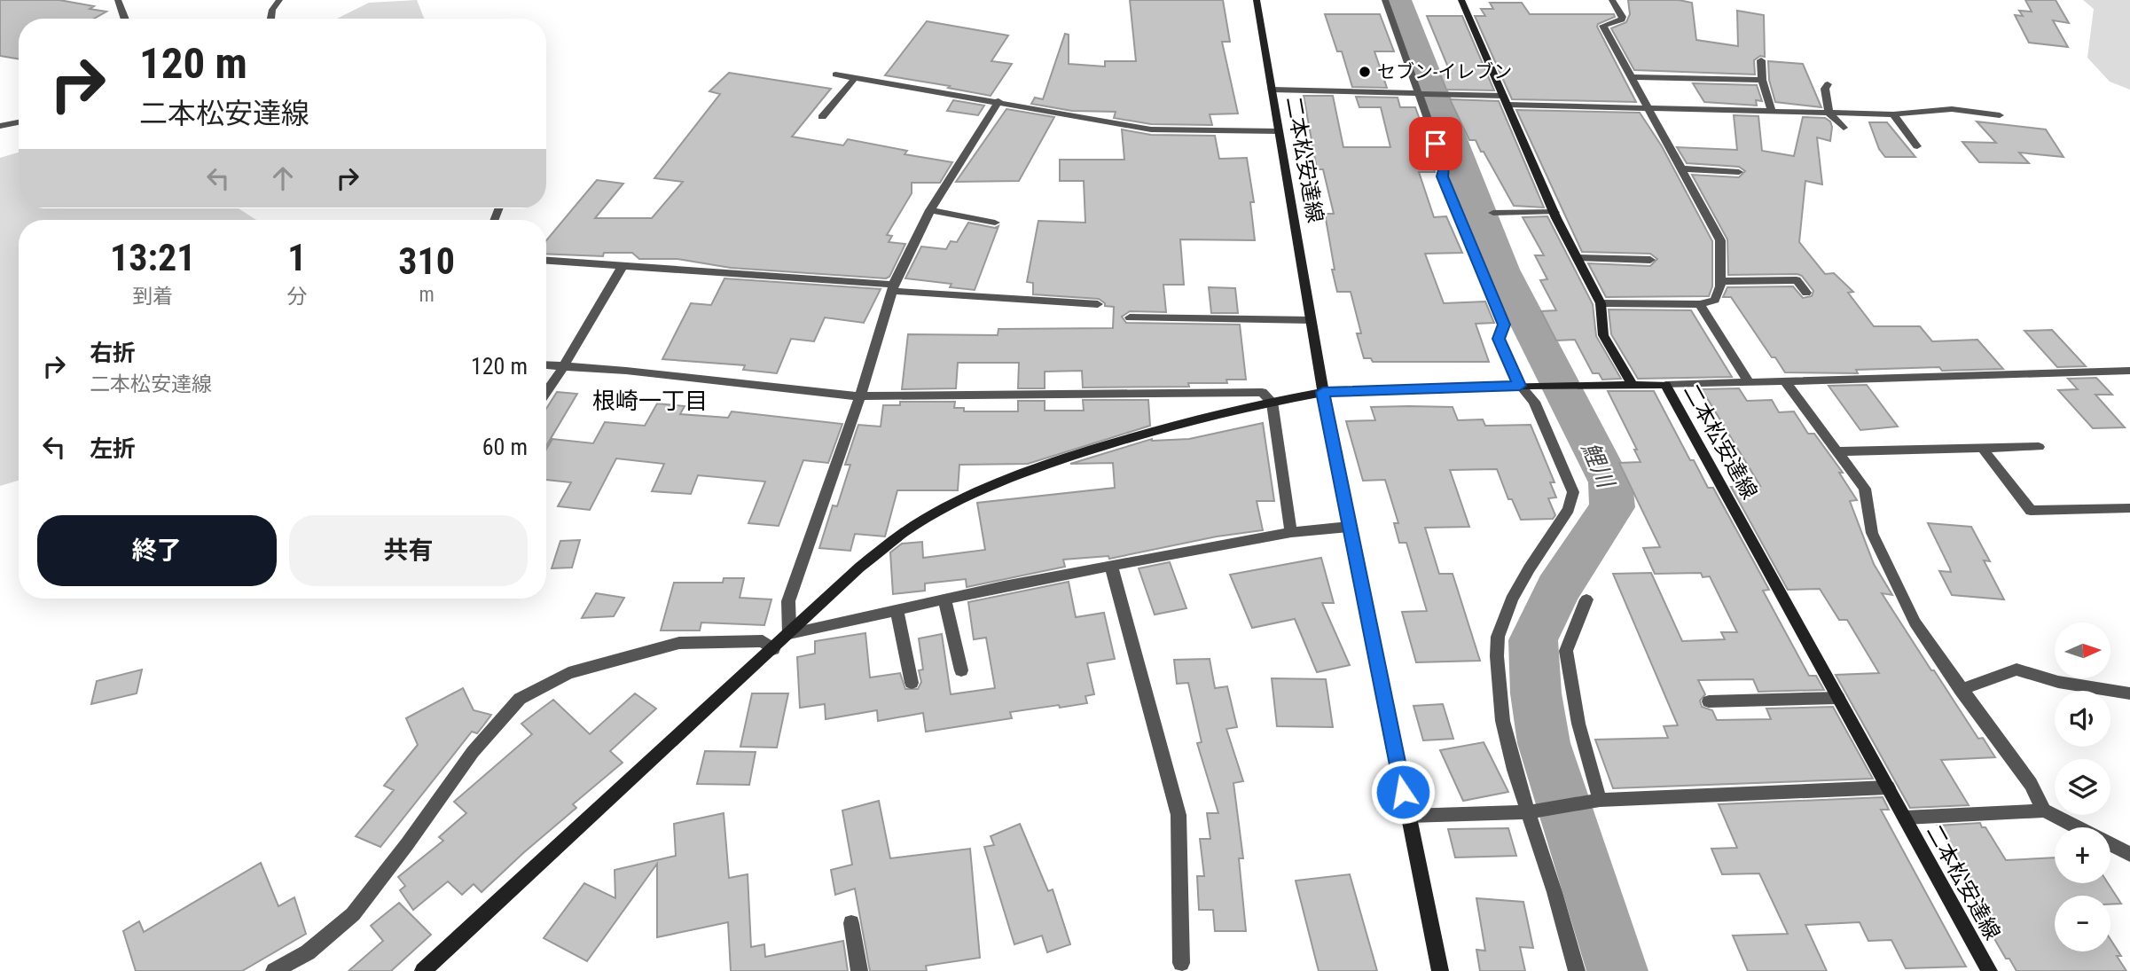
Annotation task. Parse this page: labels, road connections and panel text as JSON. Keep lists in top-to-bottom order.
{
  "streets": {
    "street": ["二本松安達線"]
  },
  "districts": ["根崎一丁目"],
  "water": ["鯉川"],
  "places": ["セブン-イレブン"],
  "north": "right",
  "page": {
    "turn": ["120 m", "二本松安達線"],
    "eta": [
      "13:21",
      "到着",
      "1",
      "分",
      "310",
      "m"
    ],
    "list": [
      {
        "name": "右折",
        "note": "二本松安達線",
        "value": "120 m"
      },
      {
        "name": "左折",
        "value": "60 m"
      }
    ],
    "buttons": ["終了", "共有"],
    "map_buttons": ["+", "−"]
  }
}
